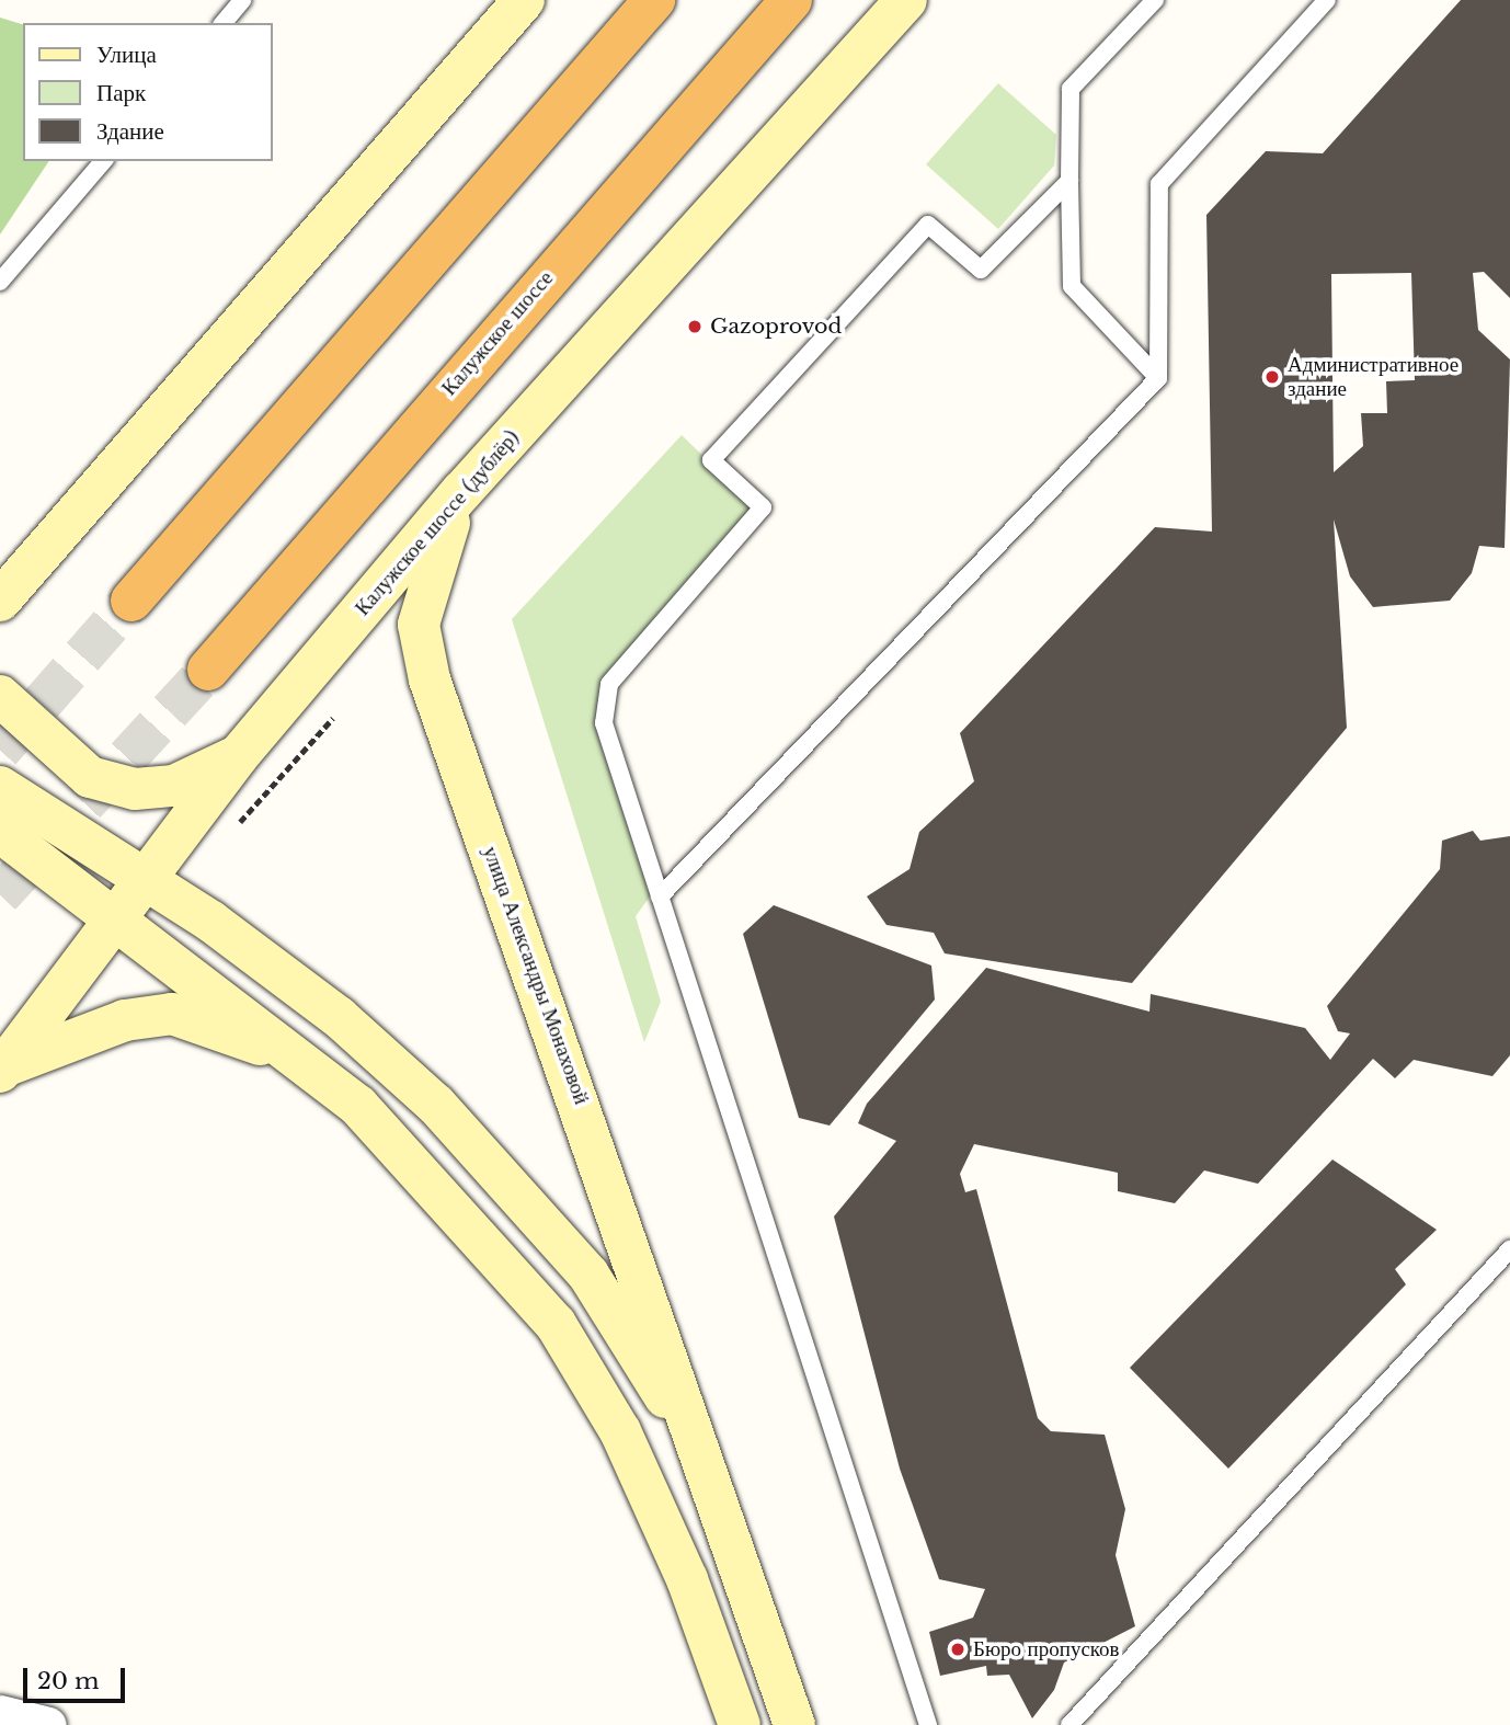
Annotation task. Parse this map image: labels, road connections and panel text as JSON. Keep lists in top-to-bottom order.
{
  "streets": {
    "highway": ["Калужское шоссе"],
    "main road": ["Калужское шоссе (дублёр)", "улица Александры Монаховой"]
  },
  "crossings": [
    ["Калужское шоссе (дублёр)", "улица Александры Монаховой"]
  ],
  "places": ["Gazoprovod", "Административное здание", "Бюро пропусков"],
  "legend": ["Улица", "Парк", "Здание"],
  "scale_bar": "20 m"
}
